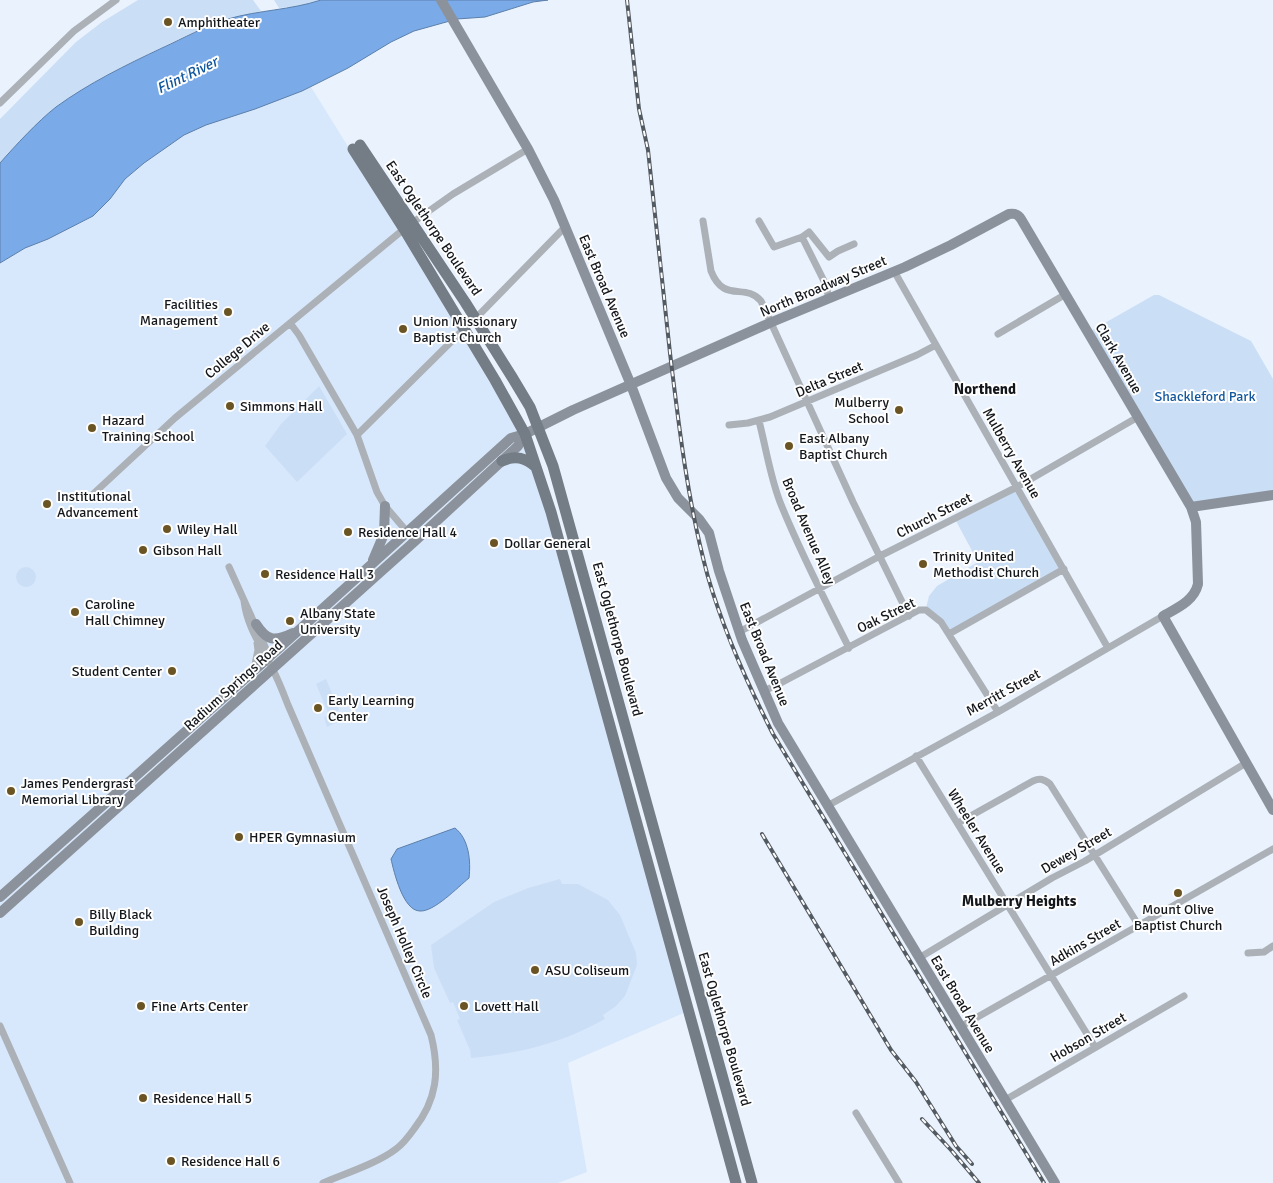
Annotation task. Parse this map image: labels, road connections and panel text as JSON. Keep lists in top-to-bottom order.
{
  "streets": {
    "main road": [
      "East Oglethorpe Boulevard",
      "East Broad Avenue",
      "North Broadway Street",
      "Clark Avenue",
      "Radium Springs Road",
      "Merritt Street"
    ],
    "street": [
      "College Drive",
      "Delta Street",
      "Mulberry Avenue",
      "Church Street",
      "Broad Avenue Alley",
      "Oak Street",
      "Wheeler Avenue",
      "Dewey Street",
      "Joseph Holley Circle",
      "Adkins Street",
      "Hobson Street"
    ]
  },
  "crossings": [
    ["East Oglethorpe Boulevard", "North Broadway Street"],
    ["East Oglethorpe Boulevard", "College Drive"],
    ["East Oglethorpe Boulevard", "Radium Springs Road"],
    ["East Broad Avenue", "North Broadway Street"],
    ["East Broad Avenue", "College Drive"],
    ["East Broad Avenue", "Church Street"],
    ["East Broad Avenue", "Oak Street"],
    ["East Broad Avenue", "Merritt Street"],
    ["East Broad Avenue", "Dewey Street"],
    ["East Broad Avenue", "Adkins Street"],
    ["East Broad Avenue", "Hobson Street"],
    ["North Broadway Street", "Clark Avenue"],
    ["North Broadway Street", "Mulberry Avenue"],
    ["North Broadway Street", "Radium Springs Road"],
    ["Clark Avenue", "Church Street"],
    ["Clark Avenue", "Merritt Street"],
    ["Delta Street", "Mulberry Avenue"],
    ["Delta Street", "Broad Avenue Alley"],
    ["Mulberry Avenue", "Church Street"],
    ["Mulberry Avenue", "Merritt Street"],
    ["Church Street", "Broad Avenue Alley"],
    ["Broad Avenue Alley", "Oak Street"],
    ["Radium Springs Road", "Joseph Holley Circle"],
    ["Merritt Street", "Wheeler Avenue"],
    ["Wheeler Avenue", "Dewey Street"],
    ["Wheeler Avenue", "Adkins Street"],
    ["Wheeler Avenue", "Hobson Street"]
  ],
  "districts": ["Northend", "Mulberry Heights"],
  "water": ["Flint River"],
  "parks": ["Shackleford Park"],
  "places": [
    "Amphitheater",
    "Facilities Management",
    "Union Missionary Baptist Church",
    "Simmons Hall",
    "Mulberry School",
    "Hazard Training School",
    "East Albany Baptist Church",
    "Institutional Advancement",
    "Wiley Hall",
    "Residence Hall 4",
    "Dollar General",
    "Gibson Hall",
    "Trinity United Methodist Church",
    "Residence Hall 3",
    "Caroline Hall Chimney",
    "Albany State University",
    "Student Center",
    "Early Learning Center",
    "James Pendergrast Memorial Library",
    "HPER Gymnasium",
    "Mount Olive Baptist Church",
    "Billy Black Building",
    "ASU Coliseum",
    "Fine Arts Center",
    "Lovett Hall",
    "Residence Hall 5",
    "Residence Hall 6"
  ]
}
